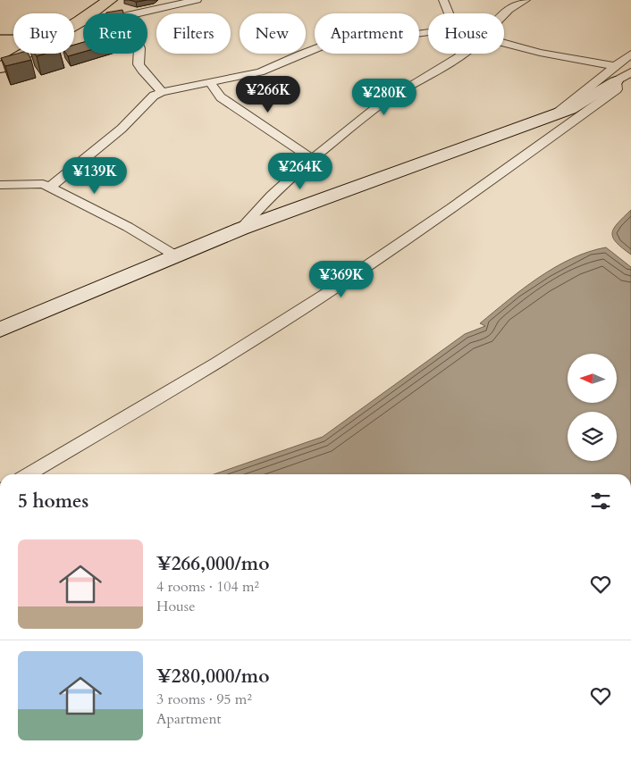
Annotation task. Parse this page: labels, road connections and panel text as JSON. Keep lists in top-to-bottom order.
{
  "north": "left",
  "page": {
    "chip": [
      "Buy",
      "Rent",
      "Filters",
      "New",
      "Apartment",
      "House"
    ],
    "price": [
      "¥266K",
      "¥280K",
      "¥264K",
      "¥139K",
      "¥369K"
    ],
    "heading": "5 homes",
    "list": [
      {
        "name": "¥266,000/mo",
        "note": "4 rooms · 104 m² · House"
      },
      {
        "name": "¥280,000/mo",
        "note": "3 rooms · 95 m² · Apartment"
      }
    ]
  }
}
